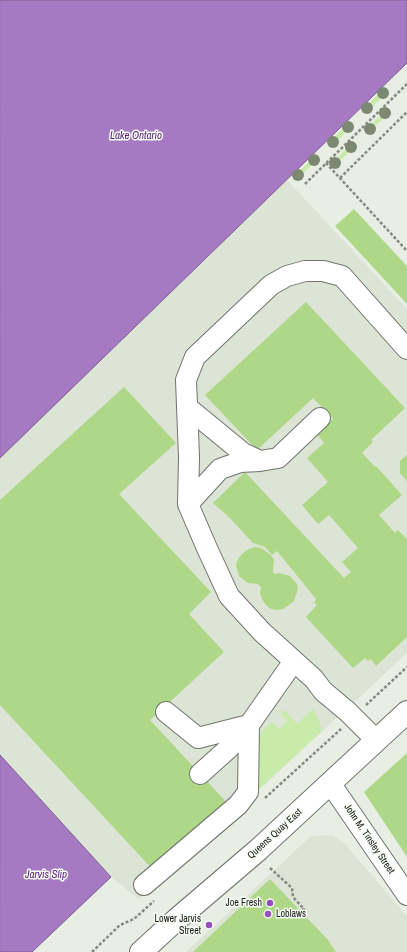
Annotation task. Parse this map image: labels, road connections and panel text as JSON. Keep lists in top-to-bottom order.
{
  "streets": {
    "main road": ["Queens Quay East"],
    "street": ["John M. Tinsley Street"]
  },
  "crossings": [
    ["Queens Quay East", "John M. Tinsley Street"]
  ],
  "water": ["Lake Ontario", "Jarvis Slip"],
  "places": ["Joe Fresh", "Loblaws", "Lower Jarvis Street"]
}
